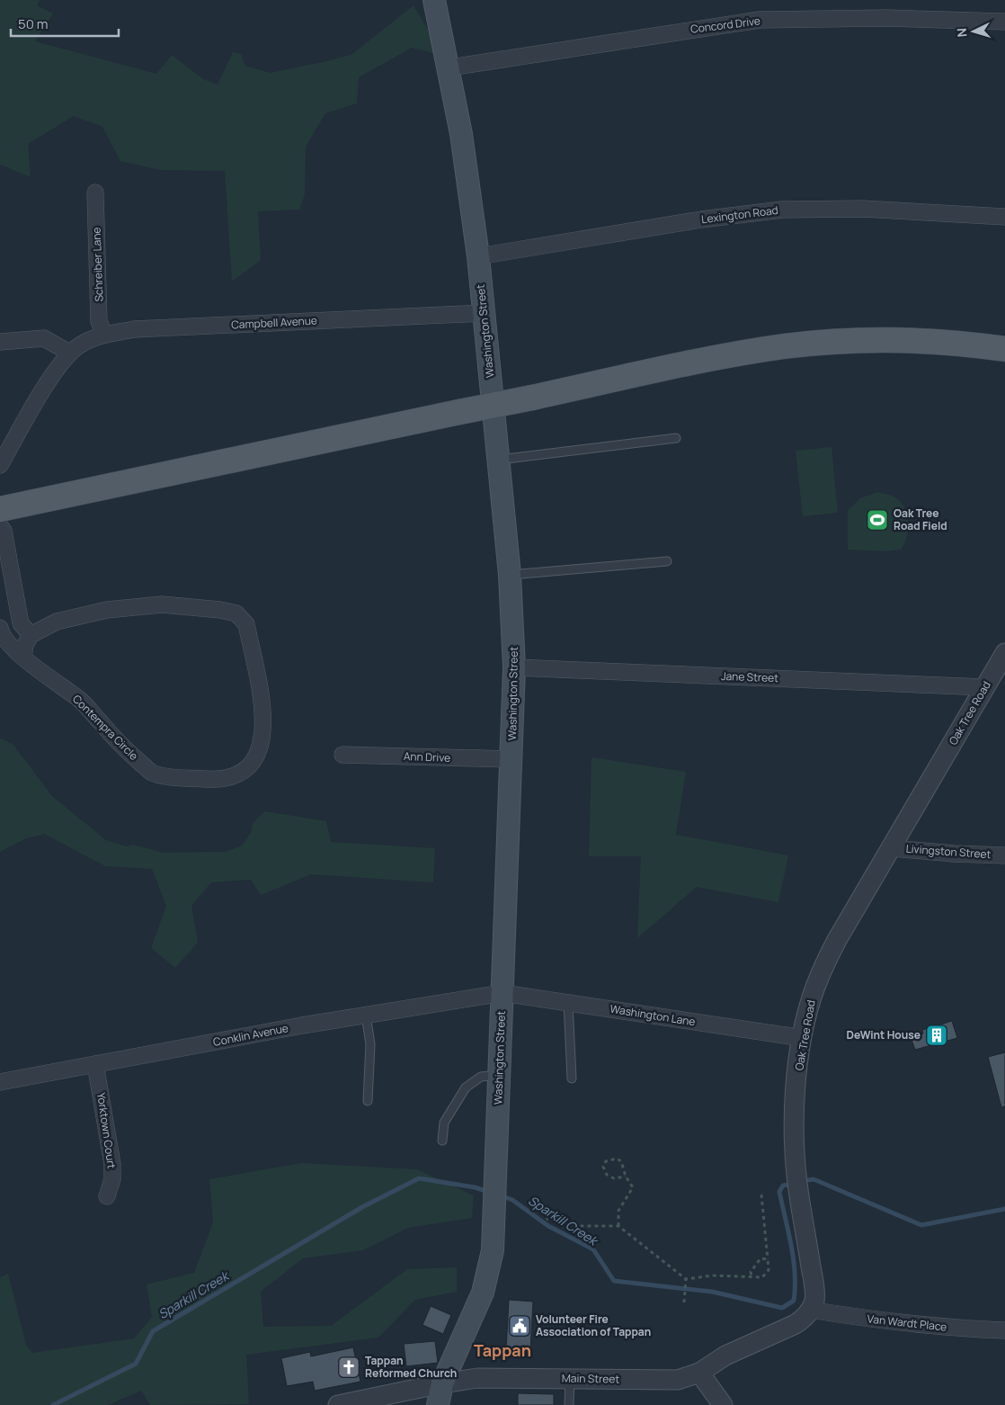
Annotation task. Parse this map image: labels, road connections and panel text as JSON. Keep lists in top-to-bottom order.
{
  "streets": {
    "main road": ["Washington Street"],
    "street": [
      "Concord Drive",
      "Lexington Road",
      "Schreiber Lane",
      "Campbell Avenue",
      "Jane Street",
      "Oak Tree Road",
      "Contempra Circle",
      "Ann Drive",
      "Livingston Street",
      "Washington Lane",
      "Conklin Avenue",
      "Yorktown Court",
      "Van Wardt Place",
      "Main Street"
    ]
  },
  "crossings": [
    ["Concord Drive", "Washington Street"],
    ["Lexington Road", "Washington Street"],
    ["Schreiber Lane", "Campbell Avenue"],
    ["Campbell Avenue", "Washington Street"],
    ["Washington Street", "Jane Street"],
    ["Washington Street", "Ann Drive"],
    ["Washington Street", "Washington Lane"],
    ["Washington Street", "Conklin Avenue"],
    ["Washington Street", "Main Street"],
    ["Jane Street", "Oak Tree Road"],
    ["Oak Tree Road", "Livingston Street"],
    ["Oak Tree Road", "Washington Lane"],
    ["Oak Tree Road", "Van Wardt Place"],
    ["Washington Lane", "Conklin Avenue"],
    ["Conklin Avenue", "Yorktown Court"]
  ],
  "districts": ["Tappan"],
  "water": ["Sparkill Creek"],
  "places": {
    "sports": ["Oak Tree Road Field"],
    "building": ["DeWint House"],
    "public building": ["Volunteer Fire Association of Tappan"],
    "church": ["Tappan Reformed Church"]
  },
  "scale_bar": "50 m",
  "north": "left"
}
